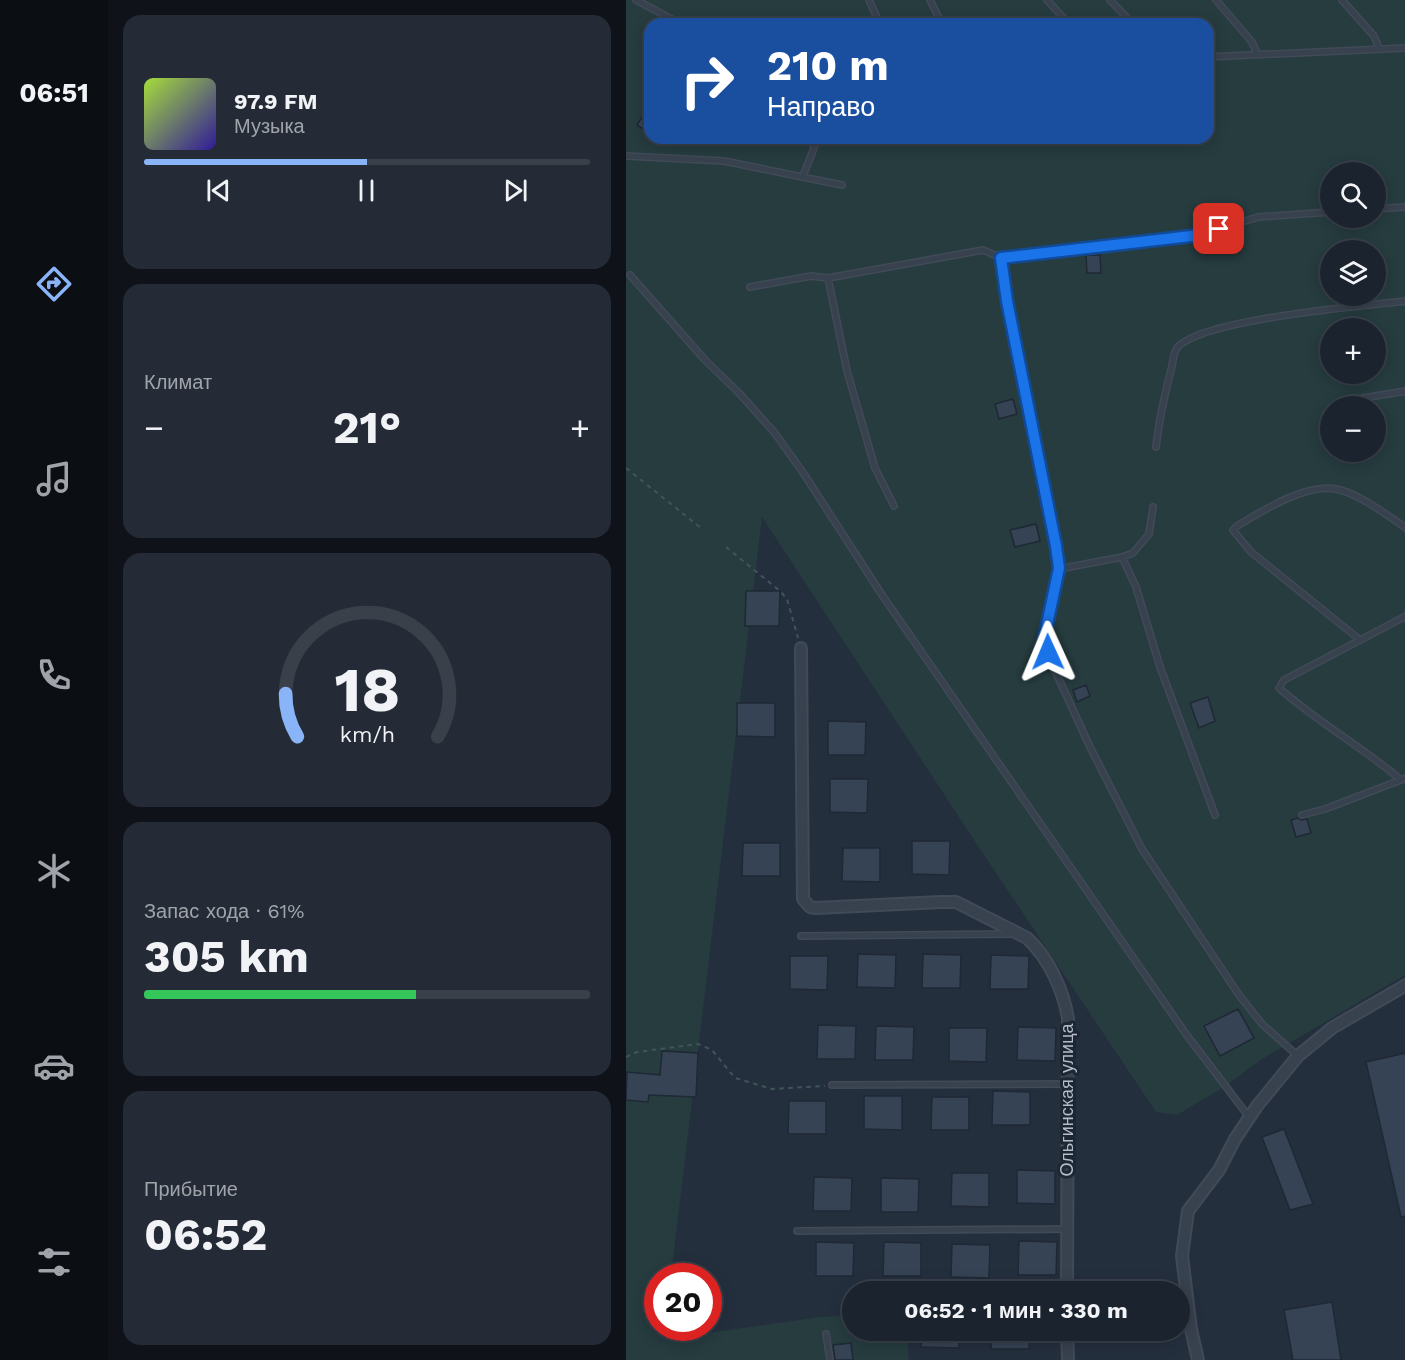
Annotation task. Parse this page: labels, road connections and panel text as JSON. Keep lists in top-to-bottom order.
{
  "streets": {
    "street": ["Ольгинская улица"]
  },
  "page": {
    "tabs": "06:51",
    "turn": ["210 m", "Направо"],
    "song": ["97.9 FM", "Музыка"],
    "map_buttons": ["+", "−"],
    "tile": [
      "Климат",
      ["Запас хода · 61%", "305 km"],
      ["Прибытие", "06:52"]
    ],
    "heat": ["−", "21°", "+"],
    "limit": "20",
    "trip": "06:52 · 1 мин · 330 m",
    "gauge": ["18", "km/h"]
  }
}
